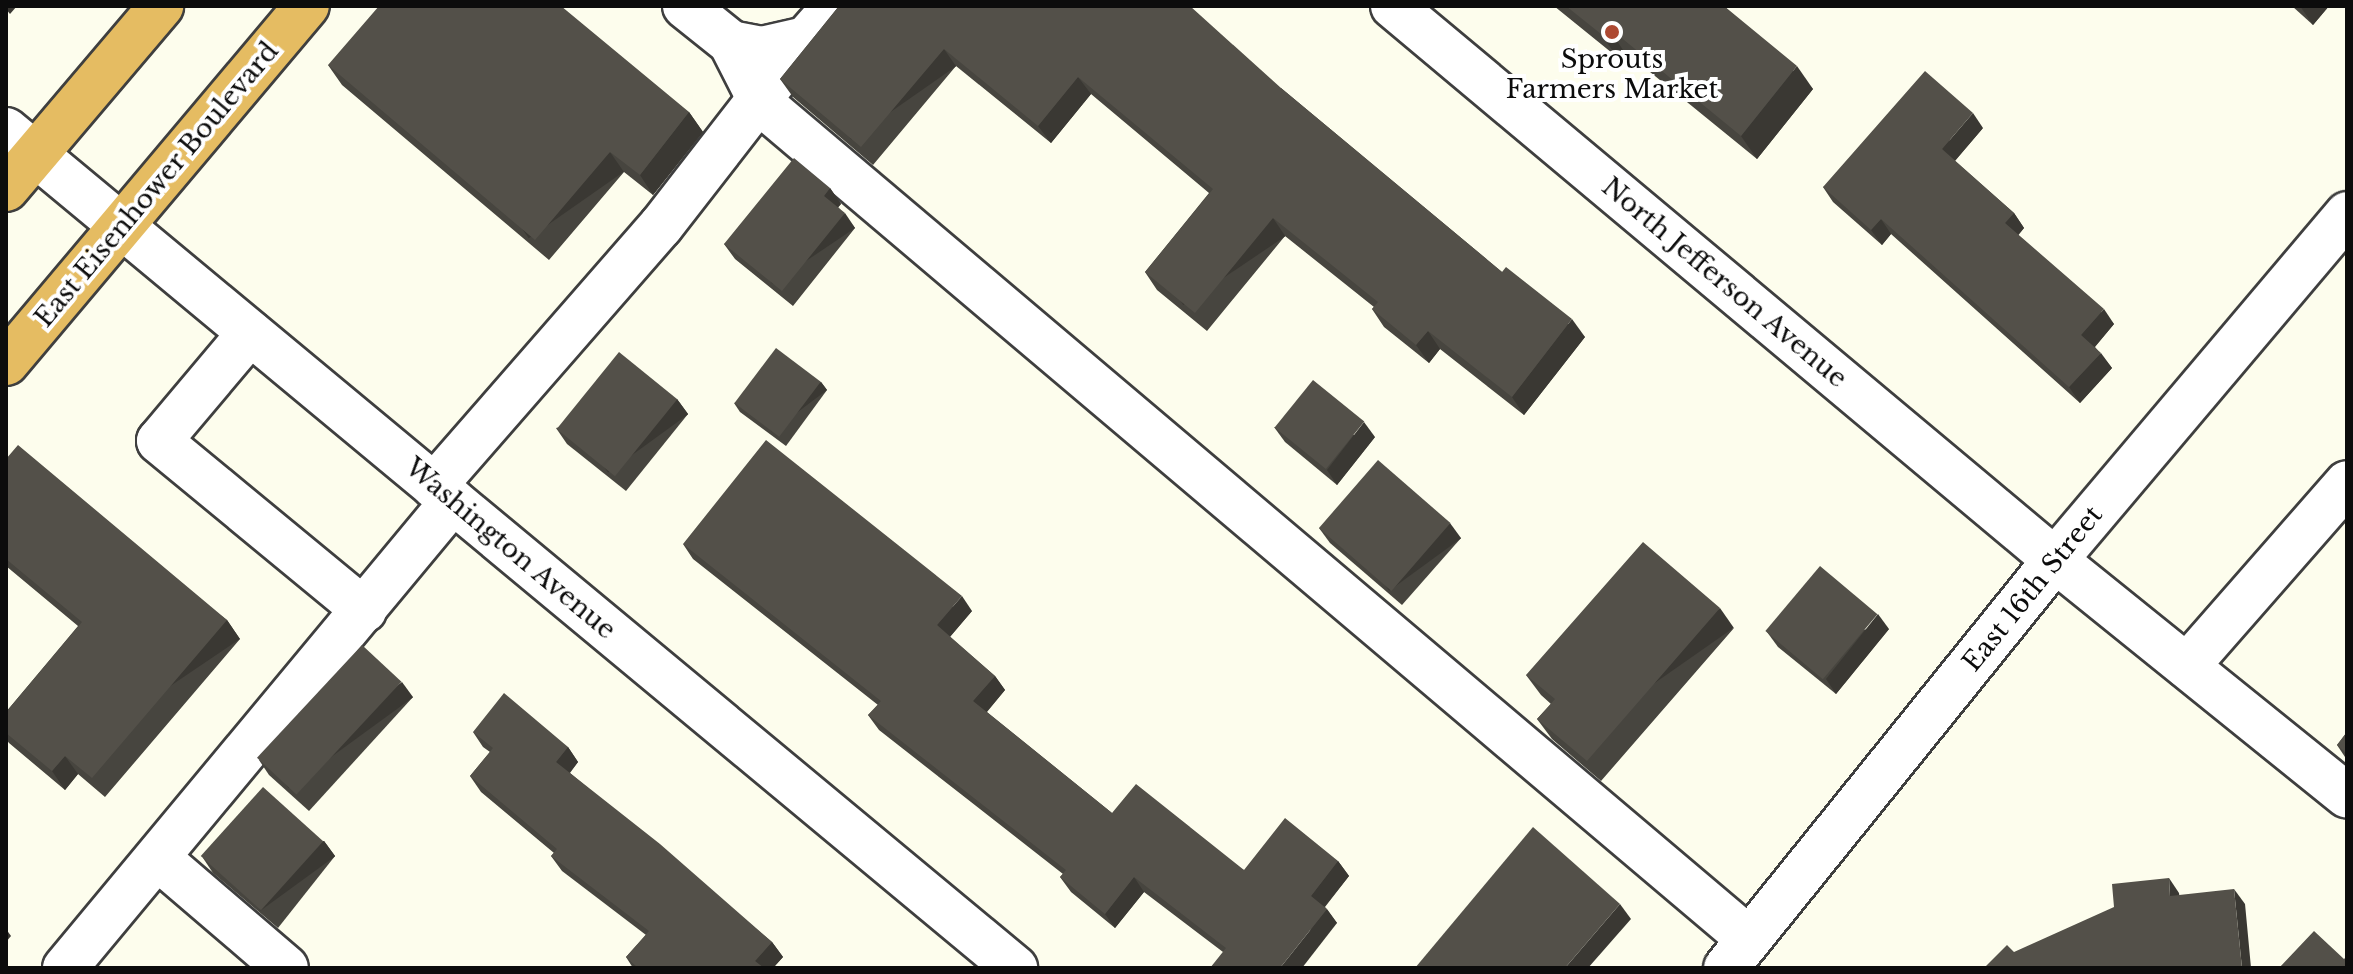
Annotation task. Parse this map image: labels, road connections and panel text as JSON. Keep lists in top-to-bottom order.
{
  "streets": {
    "highway": ["East Eisenhower Boulevard"],
    "street": ["North Jefferson Avenue", "Washington Avenue", "East 16th Street"]
  },
  "crossings": [
    ["East Eisenhower Boulevard", "Washington Avenue"],
    ["North Jefferson Avenue", "East 16th Street"]
  ],
  "places": ["Sprouts Farmers Market"]
}
